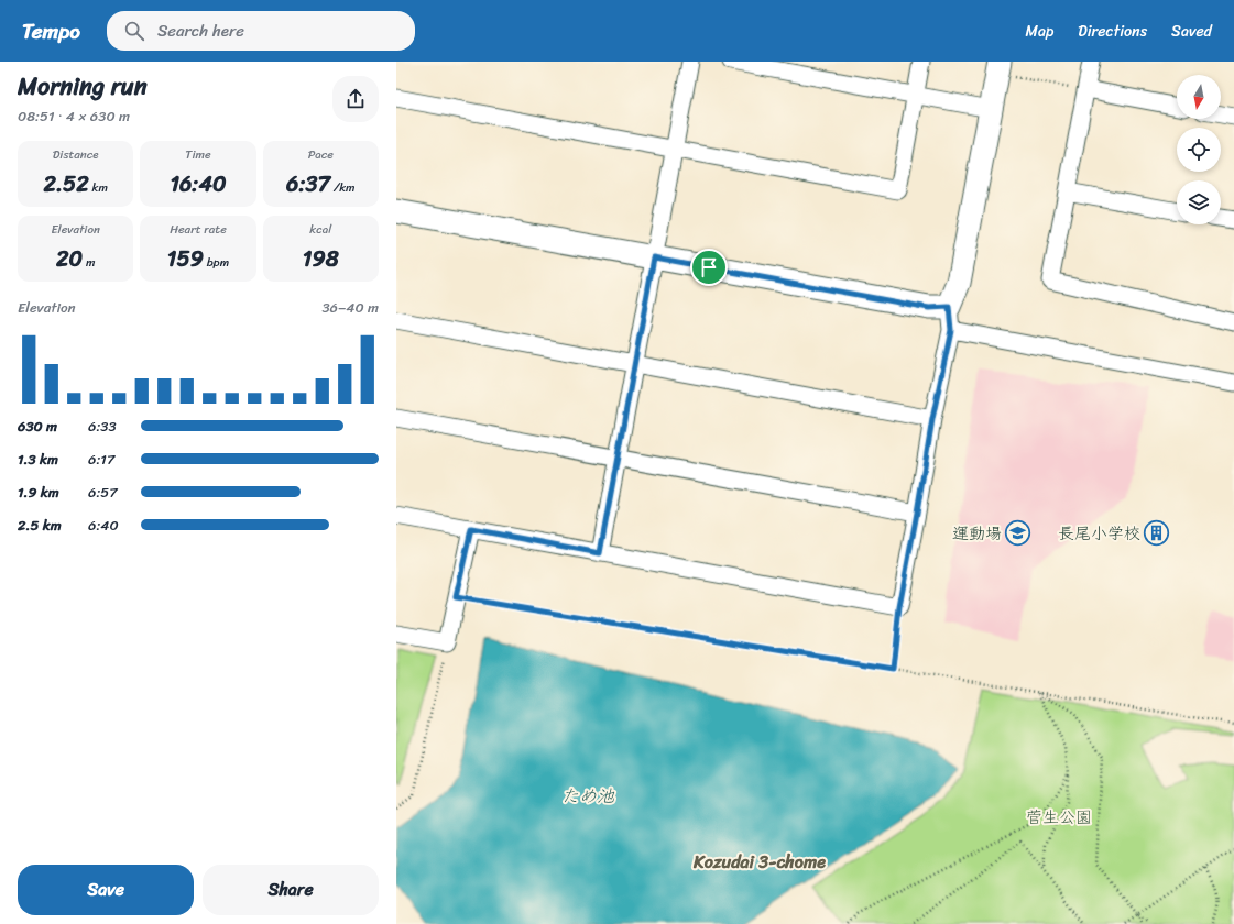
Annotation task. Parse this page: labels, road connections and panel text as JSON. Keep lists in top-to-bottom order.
{
  "districts": ["Kozudai 3-chome"],
  "water": ["ため池"],
  "parks": ["菅生公園"],
  "places": {
    "school or university": ["運動場"],
    "building": ["長尾小学校"]
  },
  "north": "bottom",
  "page": {
    "header": "Tempo",
    "search": "Search here",
    "nav": ["Map", "Directions", "Saved"],
    "heading": ["Morning run", "08:51 · 4 × 630 m"],
    "stats": [
      ["Distance", "2.52 km"],
      ["Time", "16:40"],
      ["Pace", "6:37 /km"],
      ["Elevation", "20 m"],
      ["Heart rate", "159 bpm"],
      ["kcal", "198"]
    ],
    "chart": ["Elevation", "36–40 m"],
    "list": [
      {
        "name": "630 m",
        "note": "6:33"
      },
      {
        "name": "1.3 km",
        "note": "6:17"
      },
      {
        "name": "1.9 km",
        "note": "6:57"
      },
      {
        "name": "2.5 km",
        "note": "6:40"
      }
    ],
    "buttons": ["Save", "Share"]
  }
}
